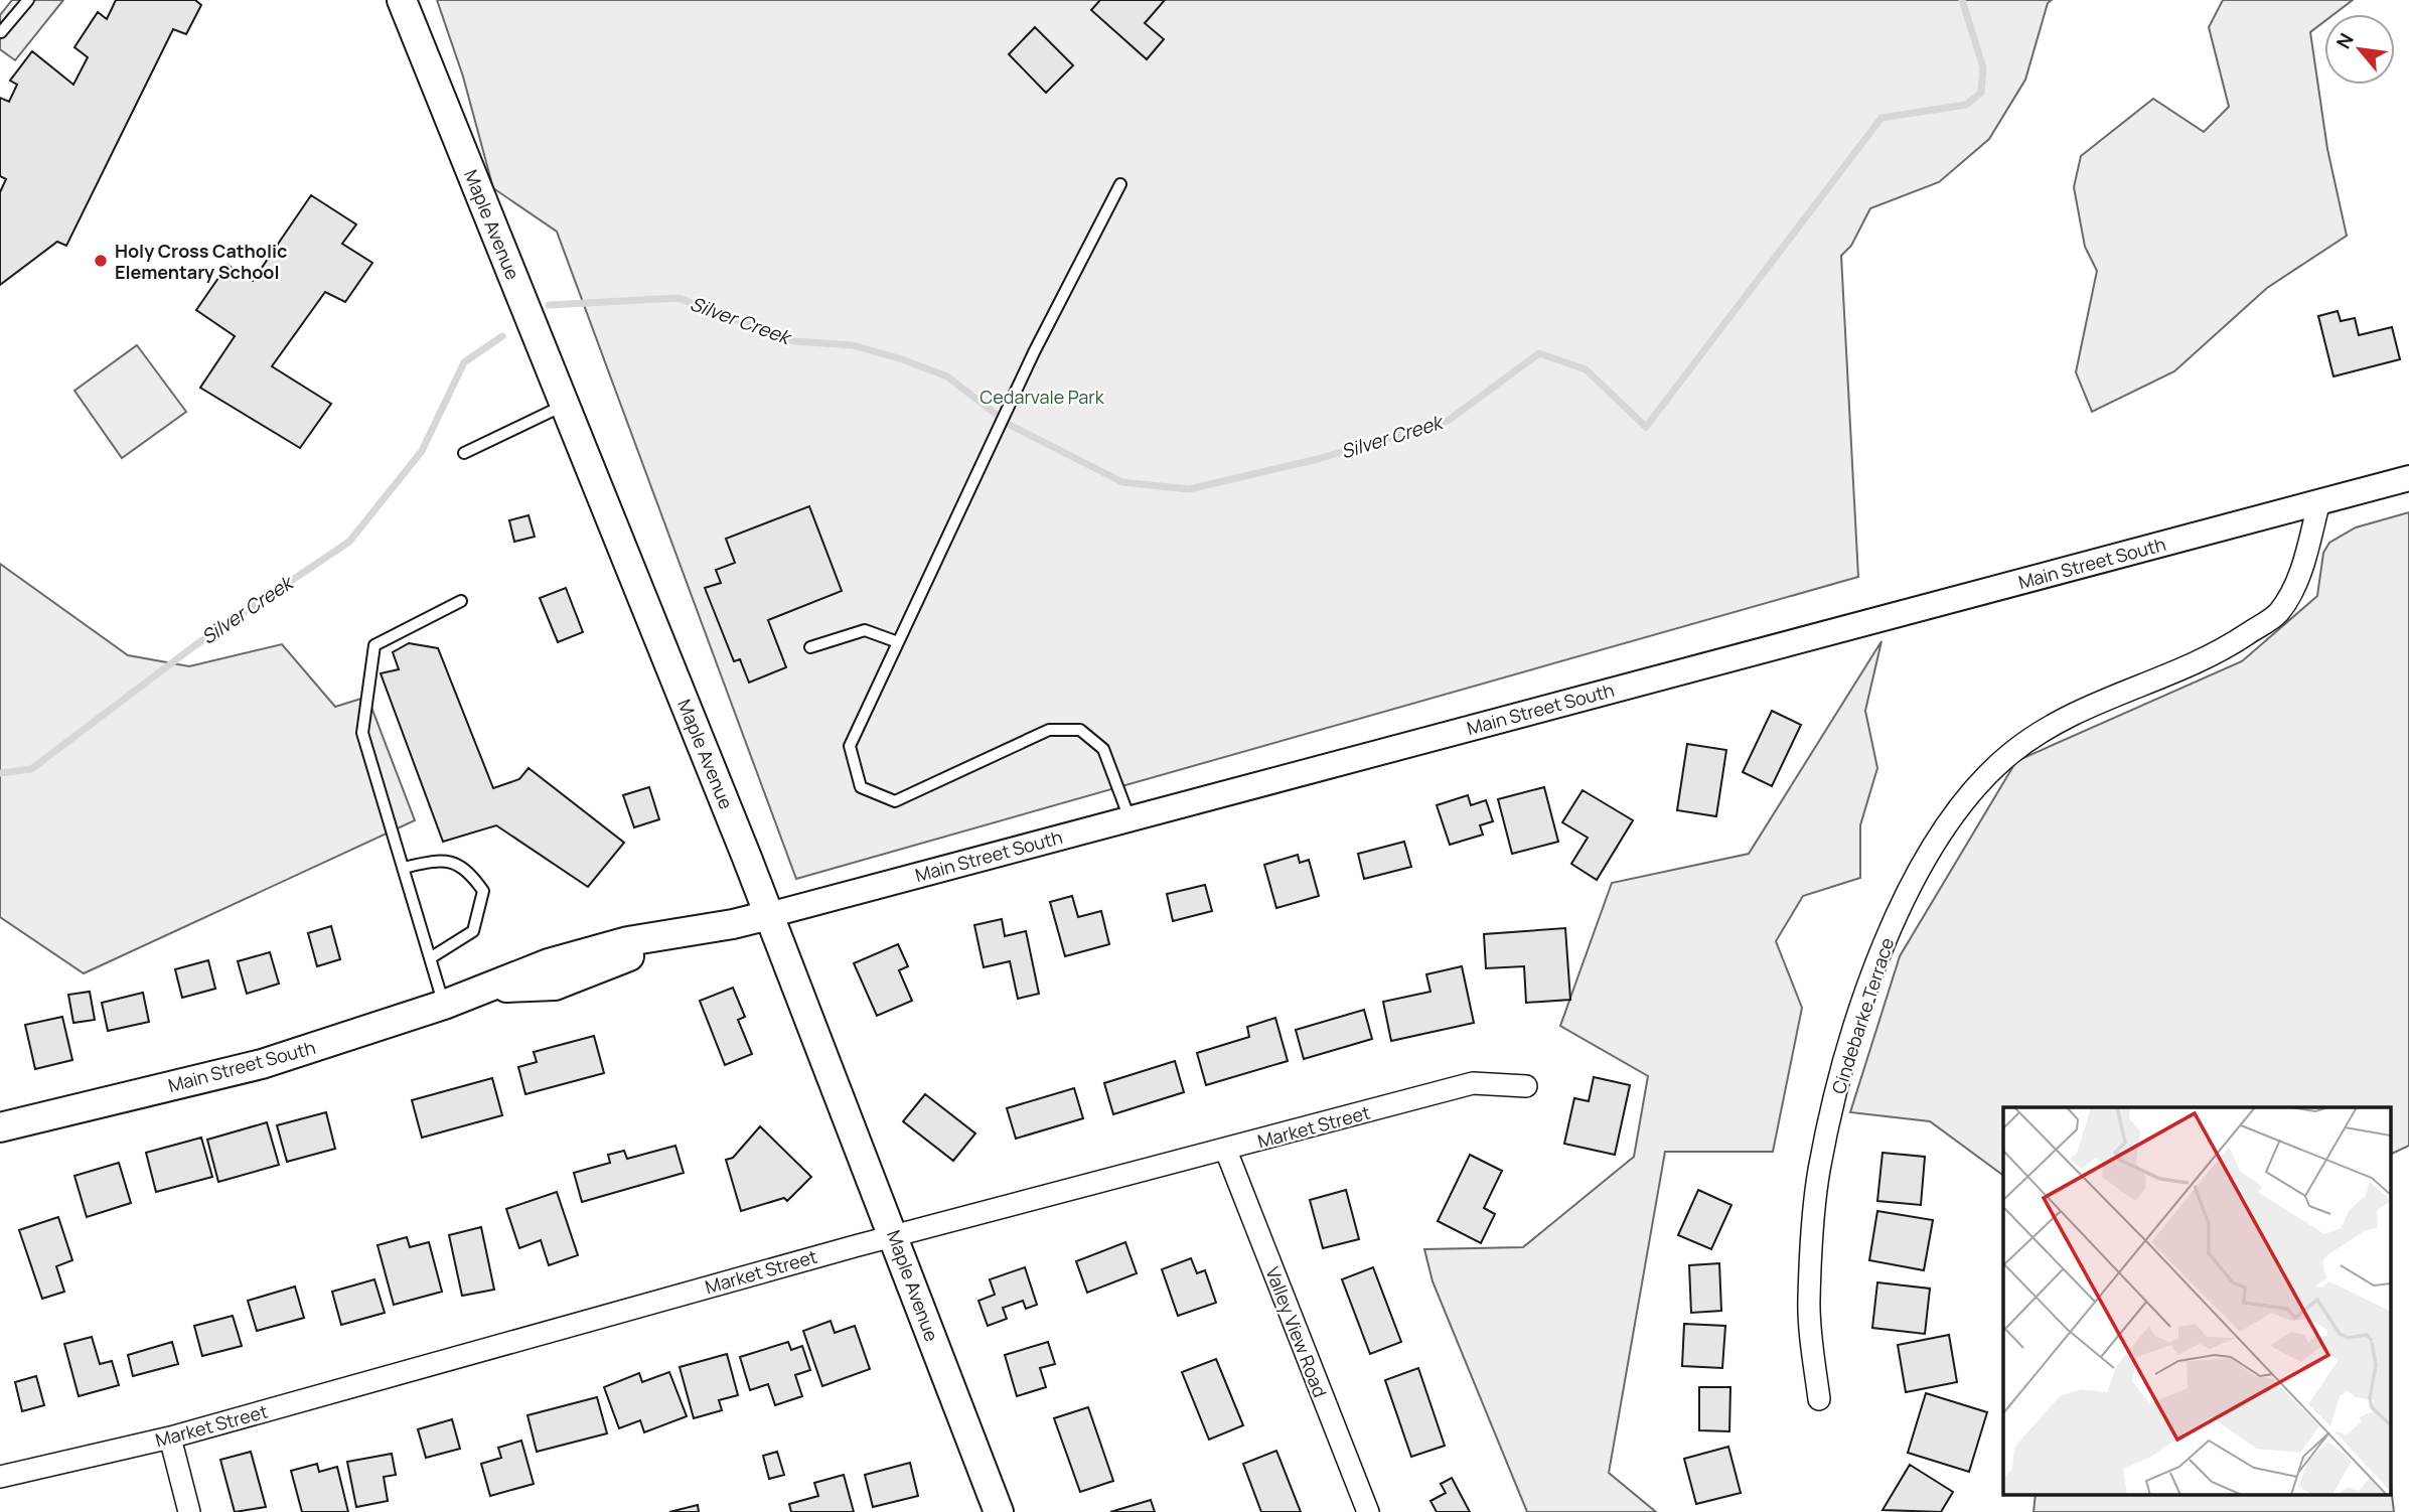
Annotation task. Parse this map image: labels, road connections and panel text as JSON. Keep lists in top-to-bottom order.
{
  "streets": {
    "main road": ["Maple Avenue", "Main Street South"],
    "street": ["Cindebarke Terrace", "Market Street", "Valley View Road"]
  },
  "crossings": [
    ["Maple Avenue", "Main Street South"],
    ["Maple Avenue", "Market Street"],
    ["Main Street South", "Cindebarke Terrace"],
    ["Market Street", "Valley View Road"]
  ],
  "water": ["Silver Creek"],
  "parks": ["Cedarvale Park"],
  "places": ["Holy Cross Catholic Elementary School"],
  "north": "top left"
}
